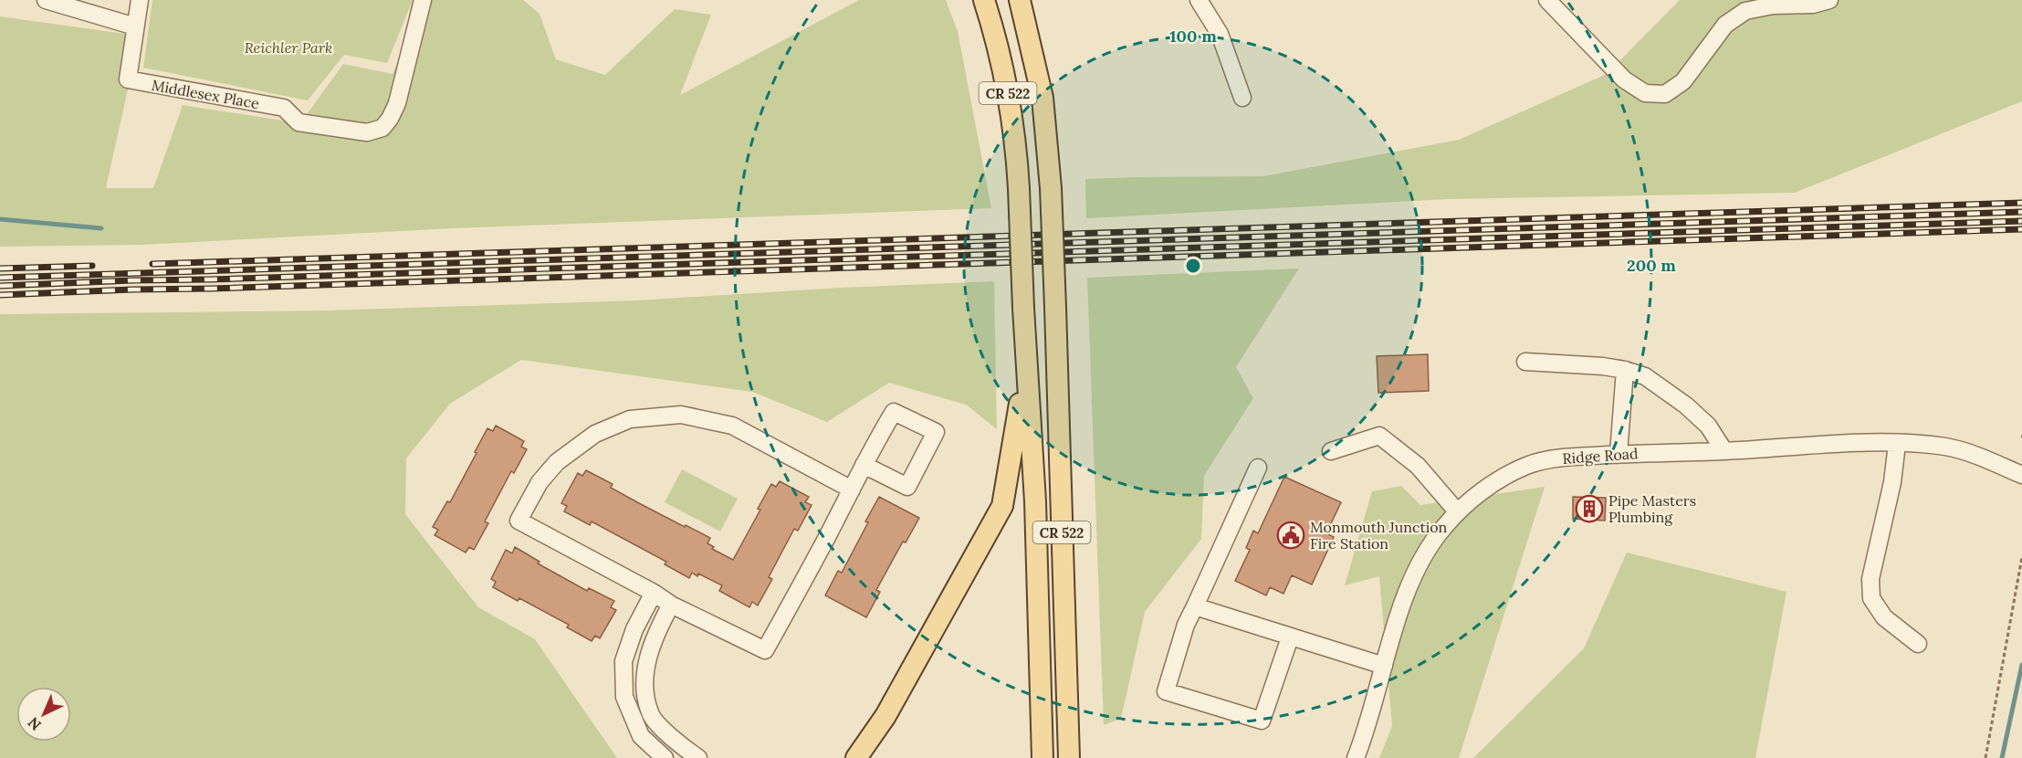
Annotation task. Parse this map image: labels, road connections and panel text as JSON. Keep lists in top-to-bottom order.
{
  "streets": {
    "main road": ["CR 522"],
    "street": ["Middlesex Place", "Ridge Road"]
  },
  "parks": ["Reichler Park"],
  "places": {
    "building": ["Pipe Masters Plumbing"],
    "public building": ["Monmouth Junction Fire Station"]
  },
  "north": "bottom left",
  "rings": ["100 m", "200 m"]
}
